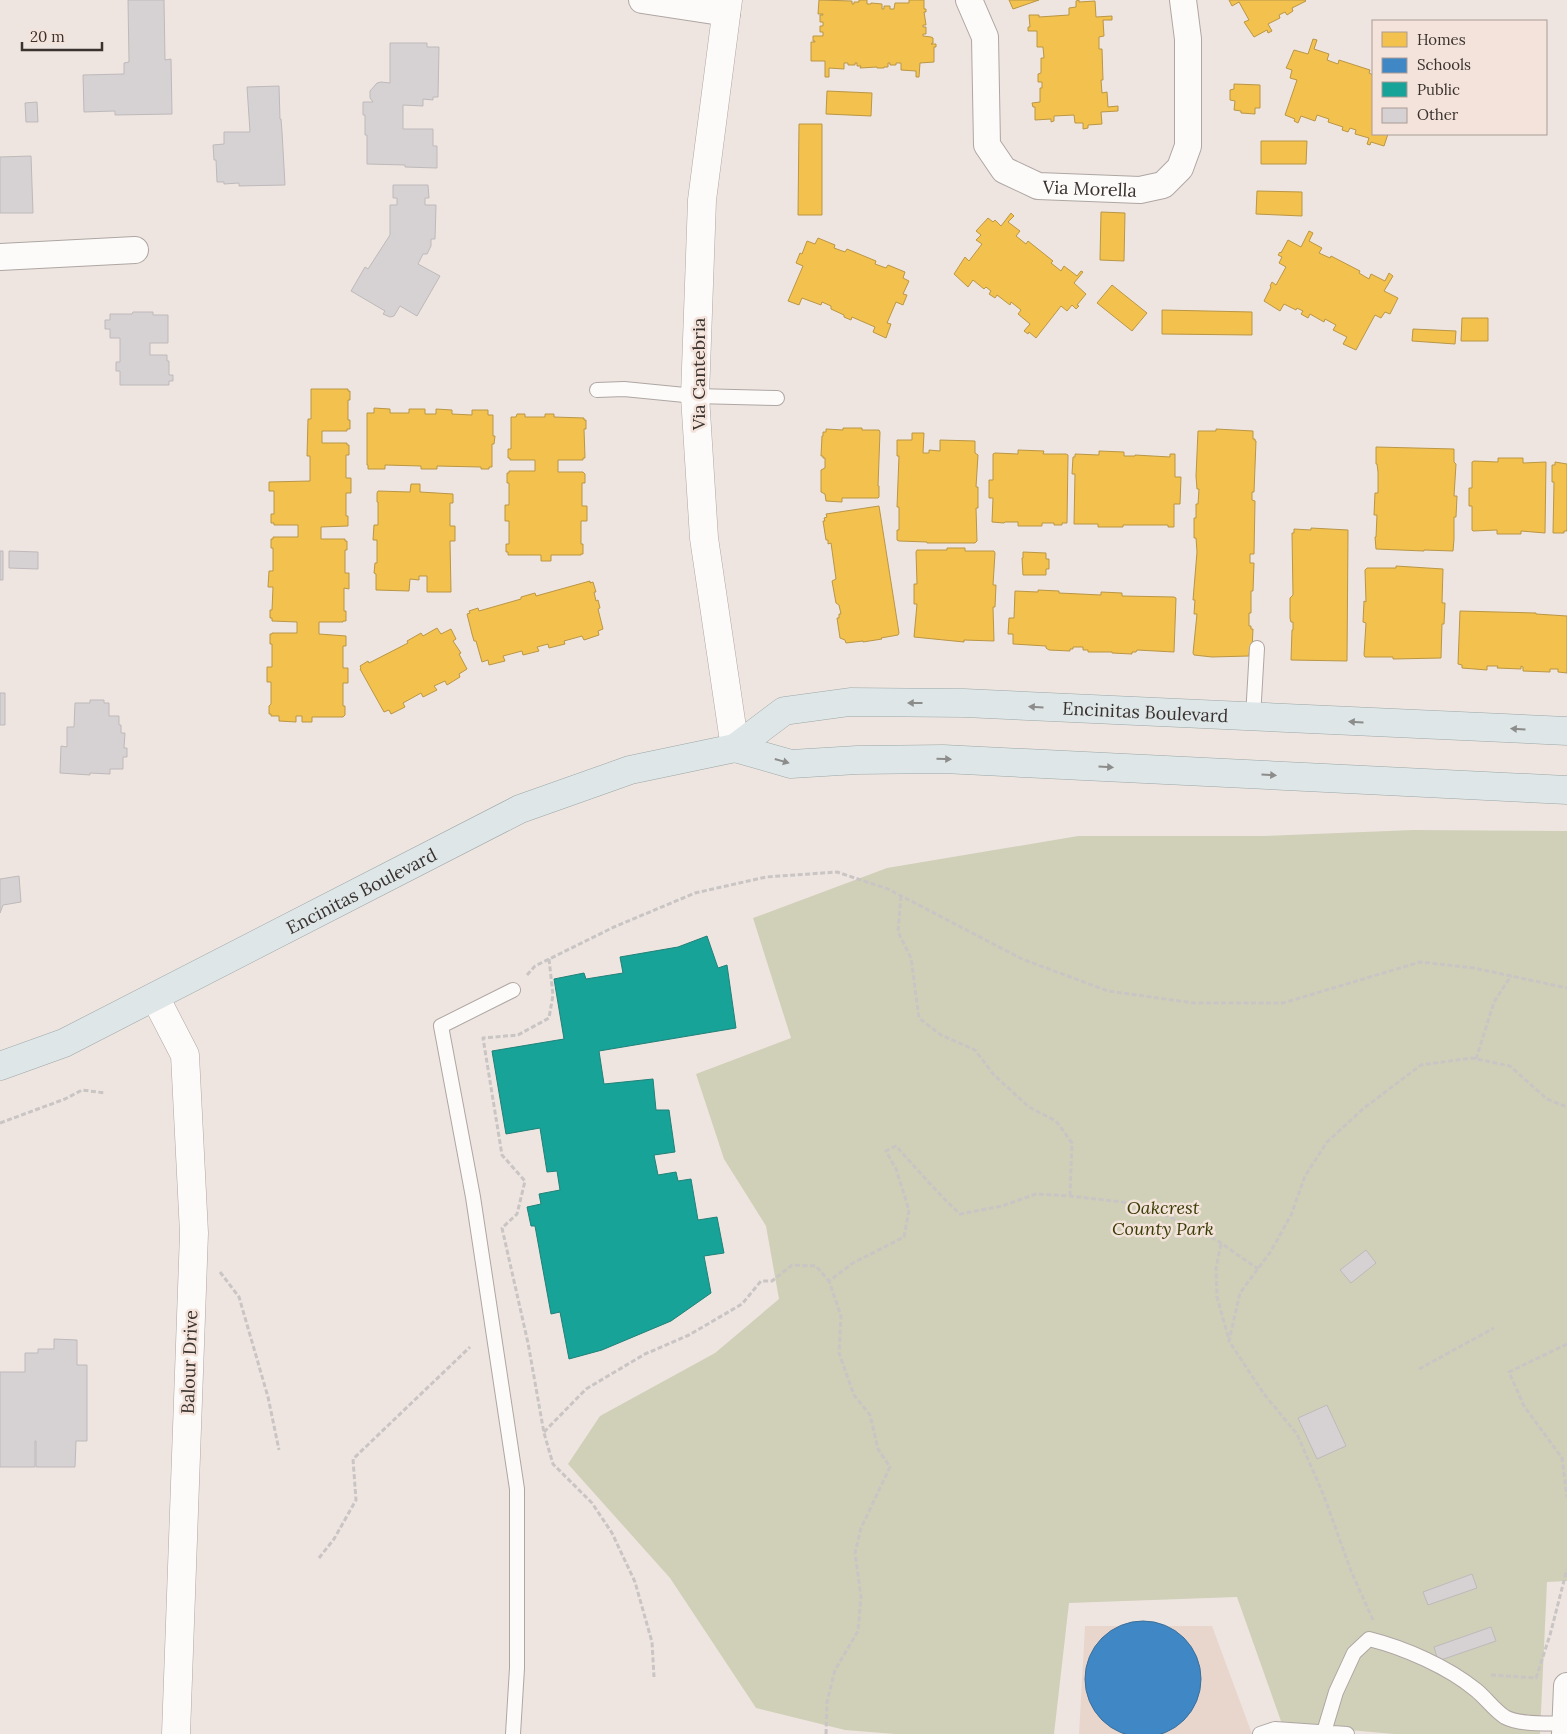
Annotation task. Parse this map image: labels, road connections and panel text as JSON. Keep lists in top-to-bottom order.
{
  "streets": {
    "main road": ["Via Cantebria", "Encinitas Boulevard", "Balour Drive"],
    "street": ["Via Morella"]
  },
  "crossings": [
    ["Via Cantebria", "Encinitas Boulevard"],
    ["Encinitas Boulevard", "Balour Drive"]
  ],
  "parks": ["Oakcrest County Park"],
  "legend": [
    "Homes",
    "Schools",
    "Public",
    "Other"
  ],
  "scale_bar": "20 m"
}
